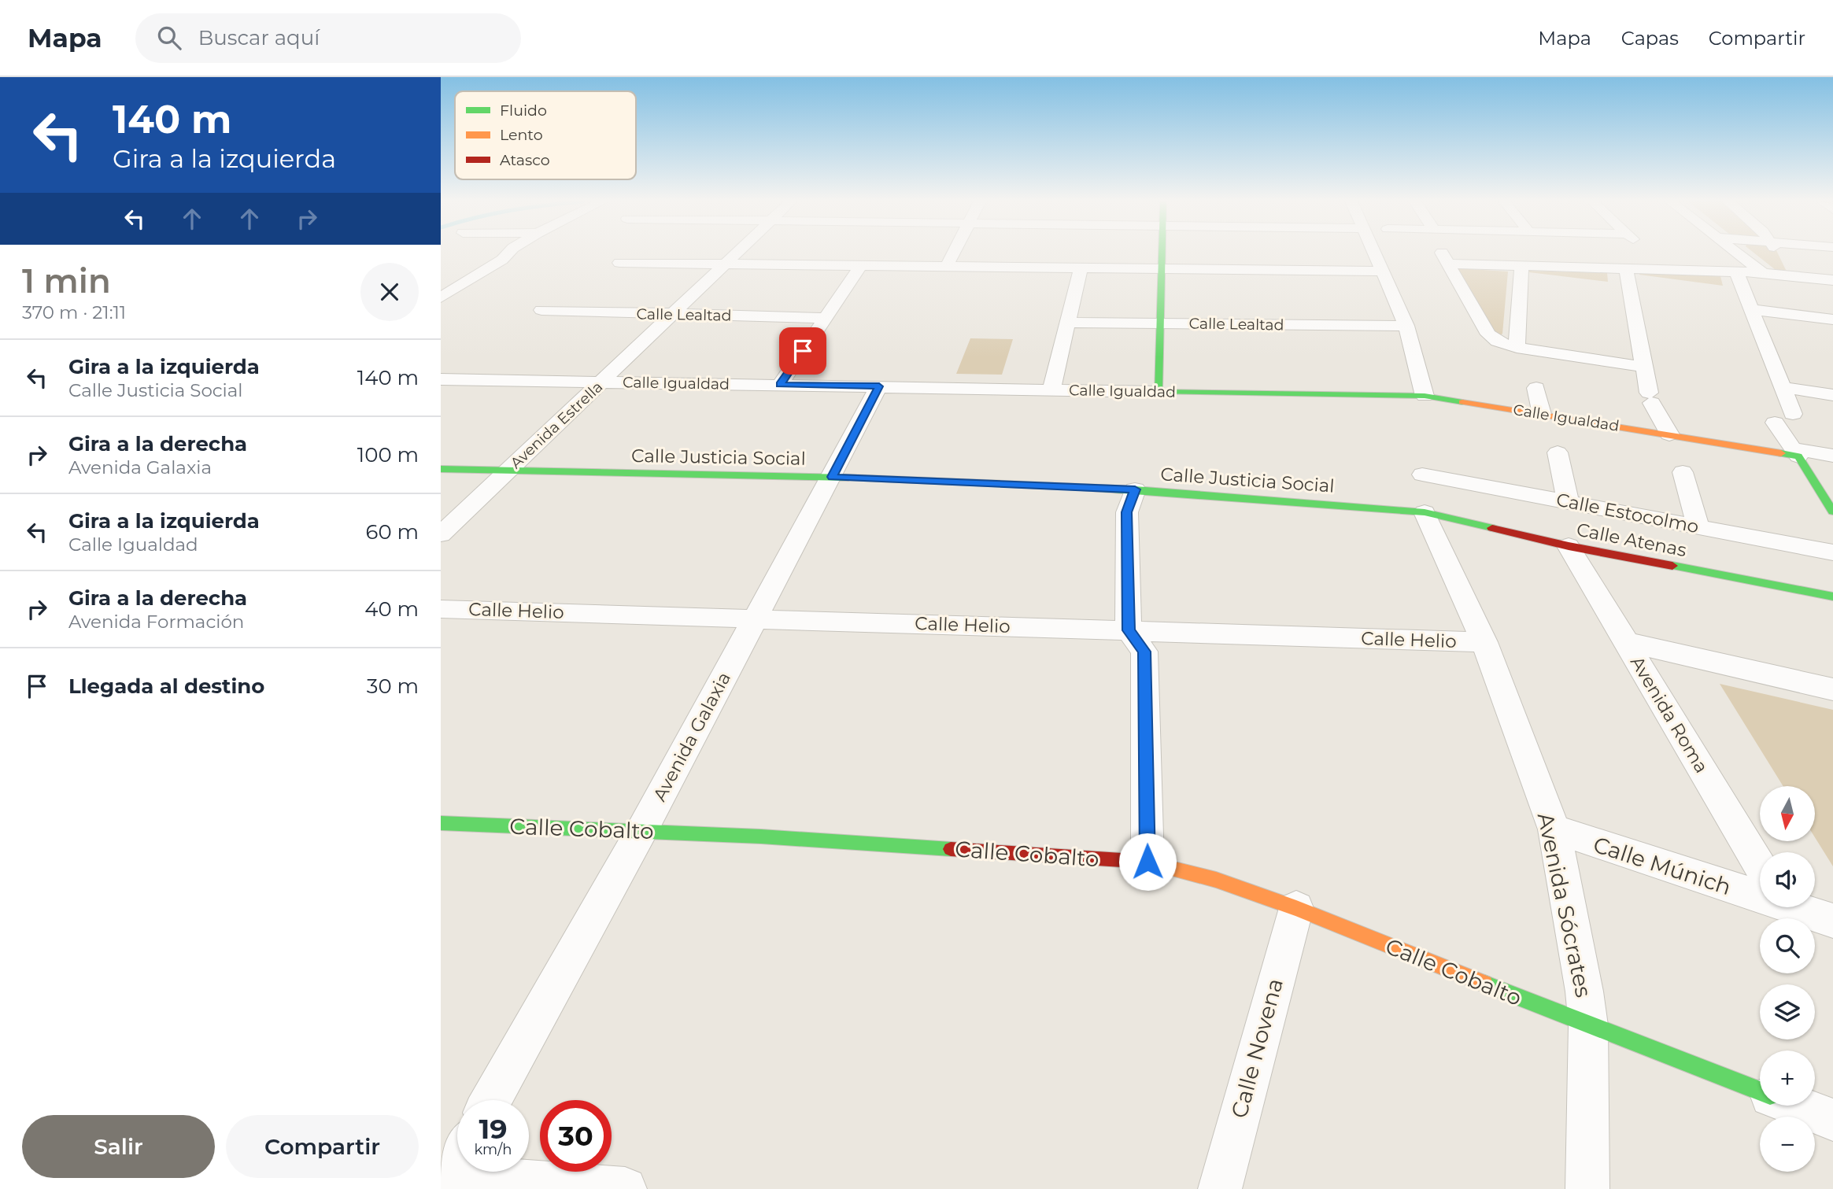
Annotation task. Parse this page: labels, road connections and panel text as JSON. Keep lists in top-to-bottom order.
{
  "streets": {
    "street": [
      "Calle Lealtad",
      "Calle Igualdad",
      "Avenida Estrella",
      "Calle Justicia Social",
      "Calle Estocolmo",
      "Calle Atenas",
      "Calle Helio",
      "Avenida Roma",
      "Avenida Galaxia",
      "Calle Cobalto",
      "Calle Múnich",
      "Avenida Sócrates",
      "Calle Novena"
    ]
  },
  "crossings": [
    ["Calle Lealtad", "Avenida Estrella"],
    ["Calle Igualdad", "Avenida Estrella"],
    ["Calle Igualdad", "Avenida Galaxia"],
    ["Avenida Estrella", "Calle Justicia Social"],
    ["Calle Justicia Social", "Calle Atenas"],
    ["Calle Justicia Social", "Avenida Galaxia"],
    ["Calle Justicia Social", "Avenida Sócrates"],
    ["Calle Atenas", "Avenida Roma"],
    ["Calle Atenas", "Avenida Sócrates"],
    ["Calle Helio", "Avenida Galaxia"],
    ["Calle Helio", "Avenida Sócrates"],
    ["Avenida Galaxia", "Calle Cobalto"],
    ["Calle Cobalto", "Avenida Sócrates"],
    ["Calle Cobalto", "Calle Novena"],
    ["Calle Múnich", "Avenida Sócrates"]
  ],
  "legend": ["Fluido", "Lento", "Atasco"],
  "north": "bottom",
  "page": {
    "header": "Mapa",
    "search": "Buscar aquí",
    "nav": ["Mapa", "Capas", "Compartir"],
    "turn": ["140 m", "Gira a la izquierda"],
    "heading": ["1 min", "370 m · 21:11"],
    "list": [
      {
        "name": "Gira a la izquierda",
        "note": "Calle Justicia Social",
        "value": "140 m"
      },
      {
        "name": "Gira a la derecha",
        "note": "Avenida Galaxia",
        "value": "100 m"
      },
      {
        "name": "Gira a la izquierda",
        "note": "Calle Igualdad",
        "value": "60 m"
      },
      {
        "name": "Gira a la derecha",
        "note": "Avenida Formación",
        "value": "40 m"
      },
      {
        "name": "Llegada al destino",
        "value": "30 m"
      }
    ],
    "map_buttons": ["+", "−"],
    "speed": "19 km/h",
    "limit": "30",
    "buttons": ["Salir", "Compartir"]
  }
}
